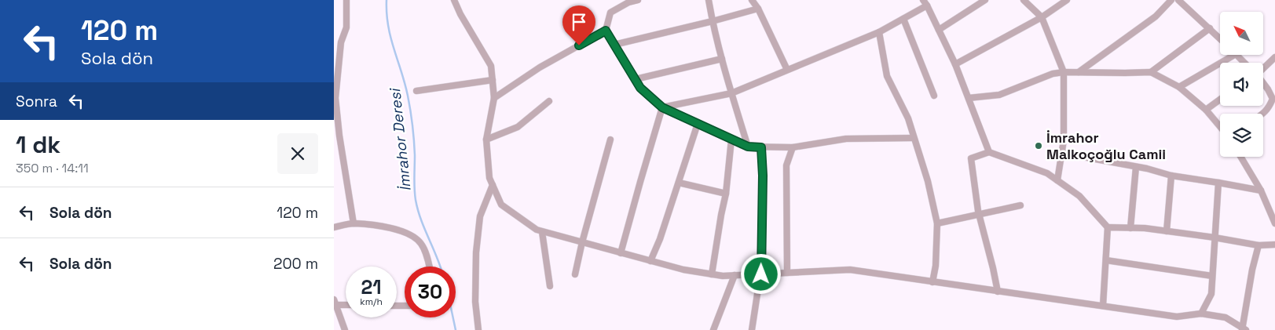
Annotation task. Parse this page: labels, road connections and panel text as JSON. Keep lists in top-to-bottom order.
{
  "water": ["İmrahor Deresi"],
  "places": ["İmrahor Malkoçoğlu Camii"],
  "north": "top left",
  "page": {
    "turn": ["120 m", "Sola dön"],
    "then": "Sonra",
    "heading": ["1 dk", "350 m · 14:11"],
    "list": [
      {
        "name": "Sola dön",
        "value": "120 m"
      },
      {
        "name": "Sola dön",
        "value": "200 m"
      }
    ],
    "speed": "21 km/h",
    "limit": "30"
  }
}
